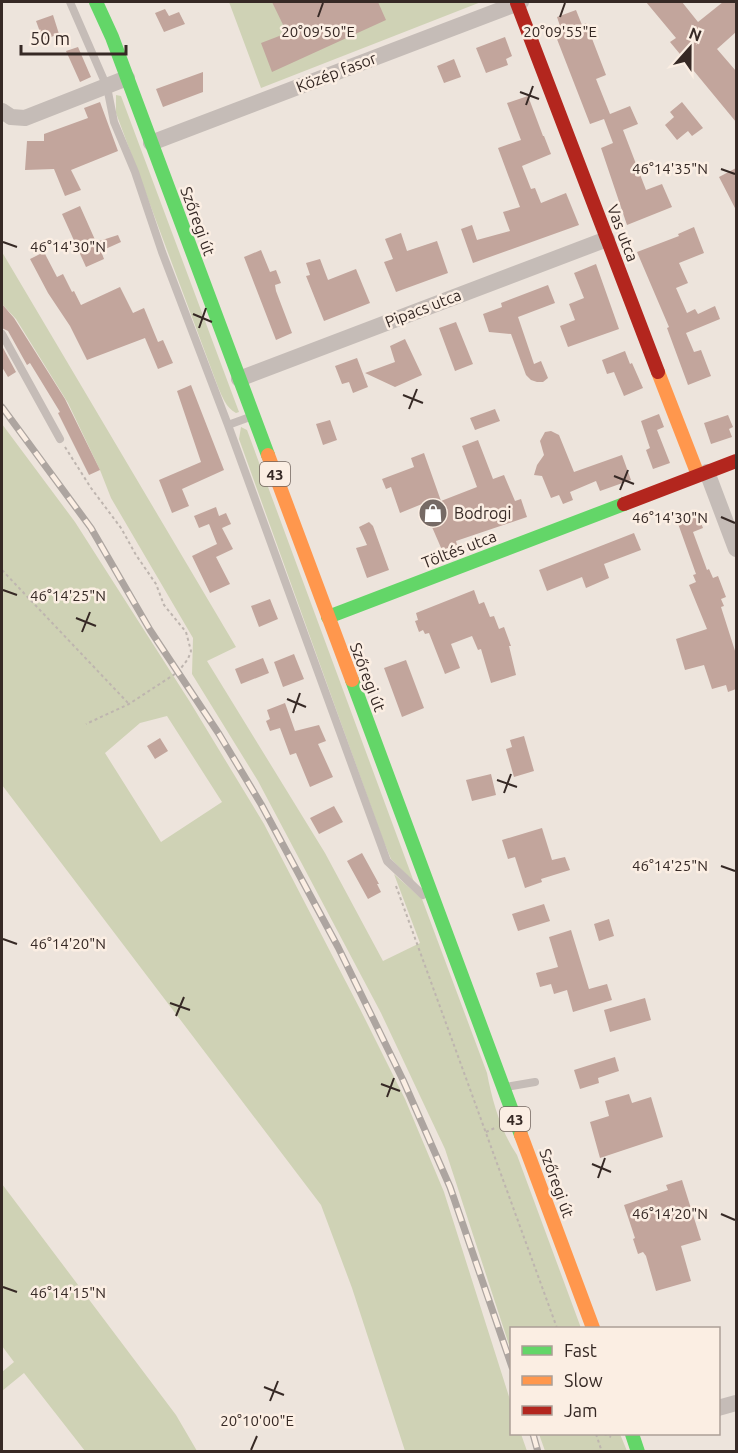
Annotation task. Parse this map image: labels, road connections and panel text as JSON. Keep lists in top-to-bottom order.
{
  "streets": {
    "main road": [
      "Szőregi út",
      "Vas utca",
      "43",
      "Töltés utca"
    ],
    "street": ["Közép fasor", "Pipacs utca"]
  },
  "crossings": [
    ["Közép fasor", "Szőregi út"],
    ["Közép fasor", "Vas utca"],
    ["Szőregi út", "Pipacs utca"],
    ["Szőregi út", "Töltés utca"],
    ["Vas utca", "Pipacs utca"],
    ["Vas utca", "Töltés utca"]
  ],
  "places": {
    "shop": ["Bodrogi"]
  },
  "legend": ["Fast", "Slow", "Jam"],
  "scale_bar": "50 m",
  "north": "top",
  "coordinates": [
    "20°09'50\"E",
    "20°09'55\"E",
    "46°14'35\"N",
    "46°14'30\"N",
    "46°14'25\"N",
    "46°14'20\"N",
    "46°14'15\"N",
    "20°10'00\"E"
  ]
}
